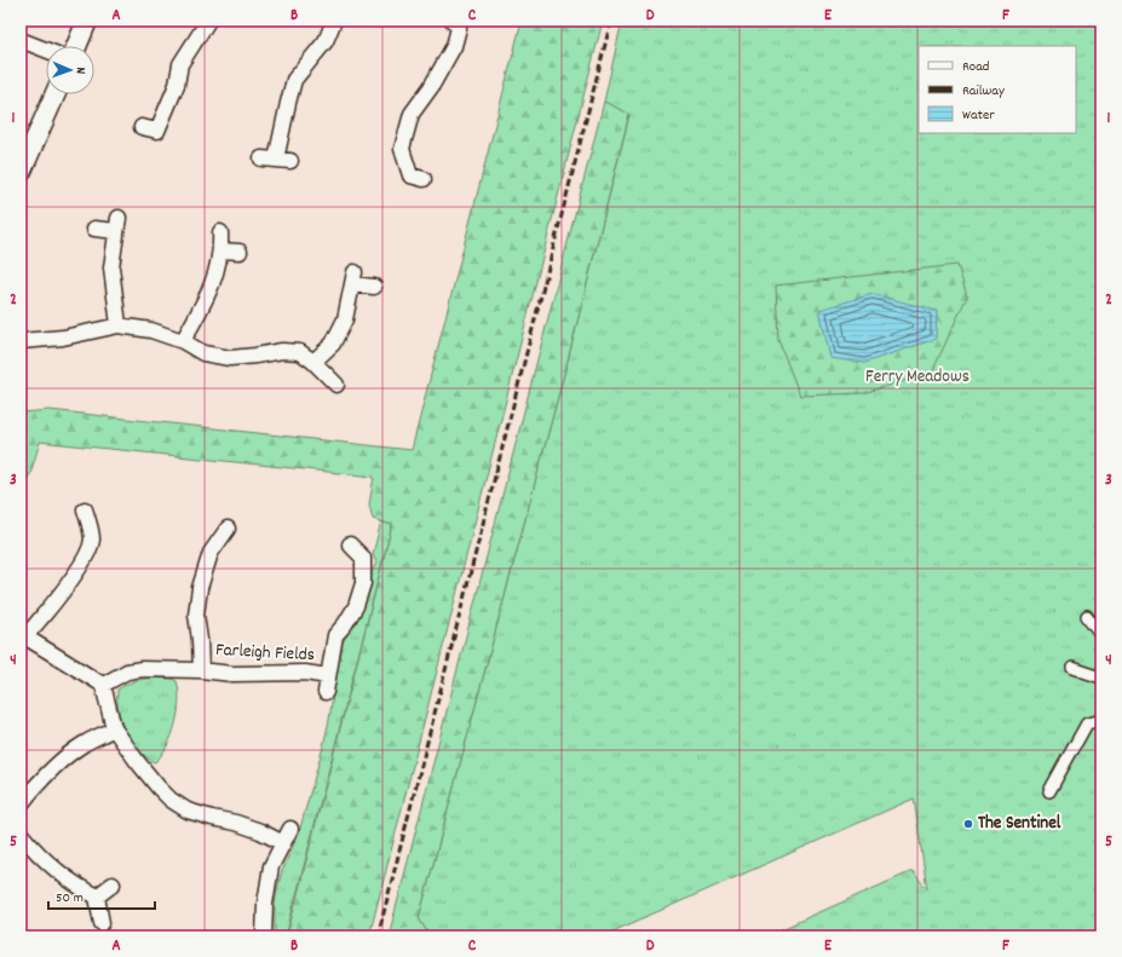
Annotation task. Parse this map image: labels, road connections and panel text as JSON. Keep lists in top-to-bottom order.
{
  "streets": {
    "street": ["Farleigh Fields"]
  },
  "parks": ["Ferry Meadows"],
  "places": ["The Sentinel"],
  "legend": ["Road", "Railway", "Water"],
  "scale_bar": "50 m",
  "north": "right",
  "grid": {
    "columns": [
      "A",
      "B",
      "C",
      "D",
      "E",
      "F"
    ],
    "rows": [
      "1",
      "2",
      "3",
      "4",
      "5"
    ]
  }
}
